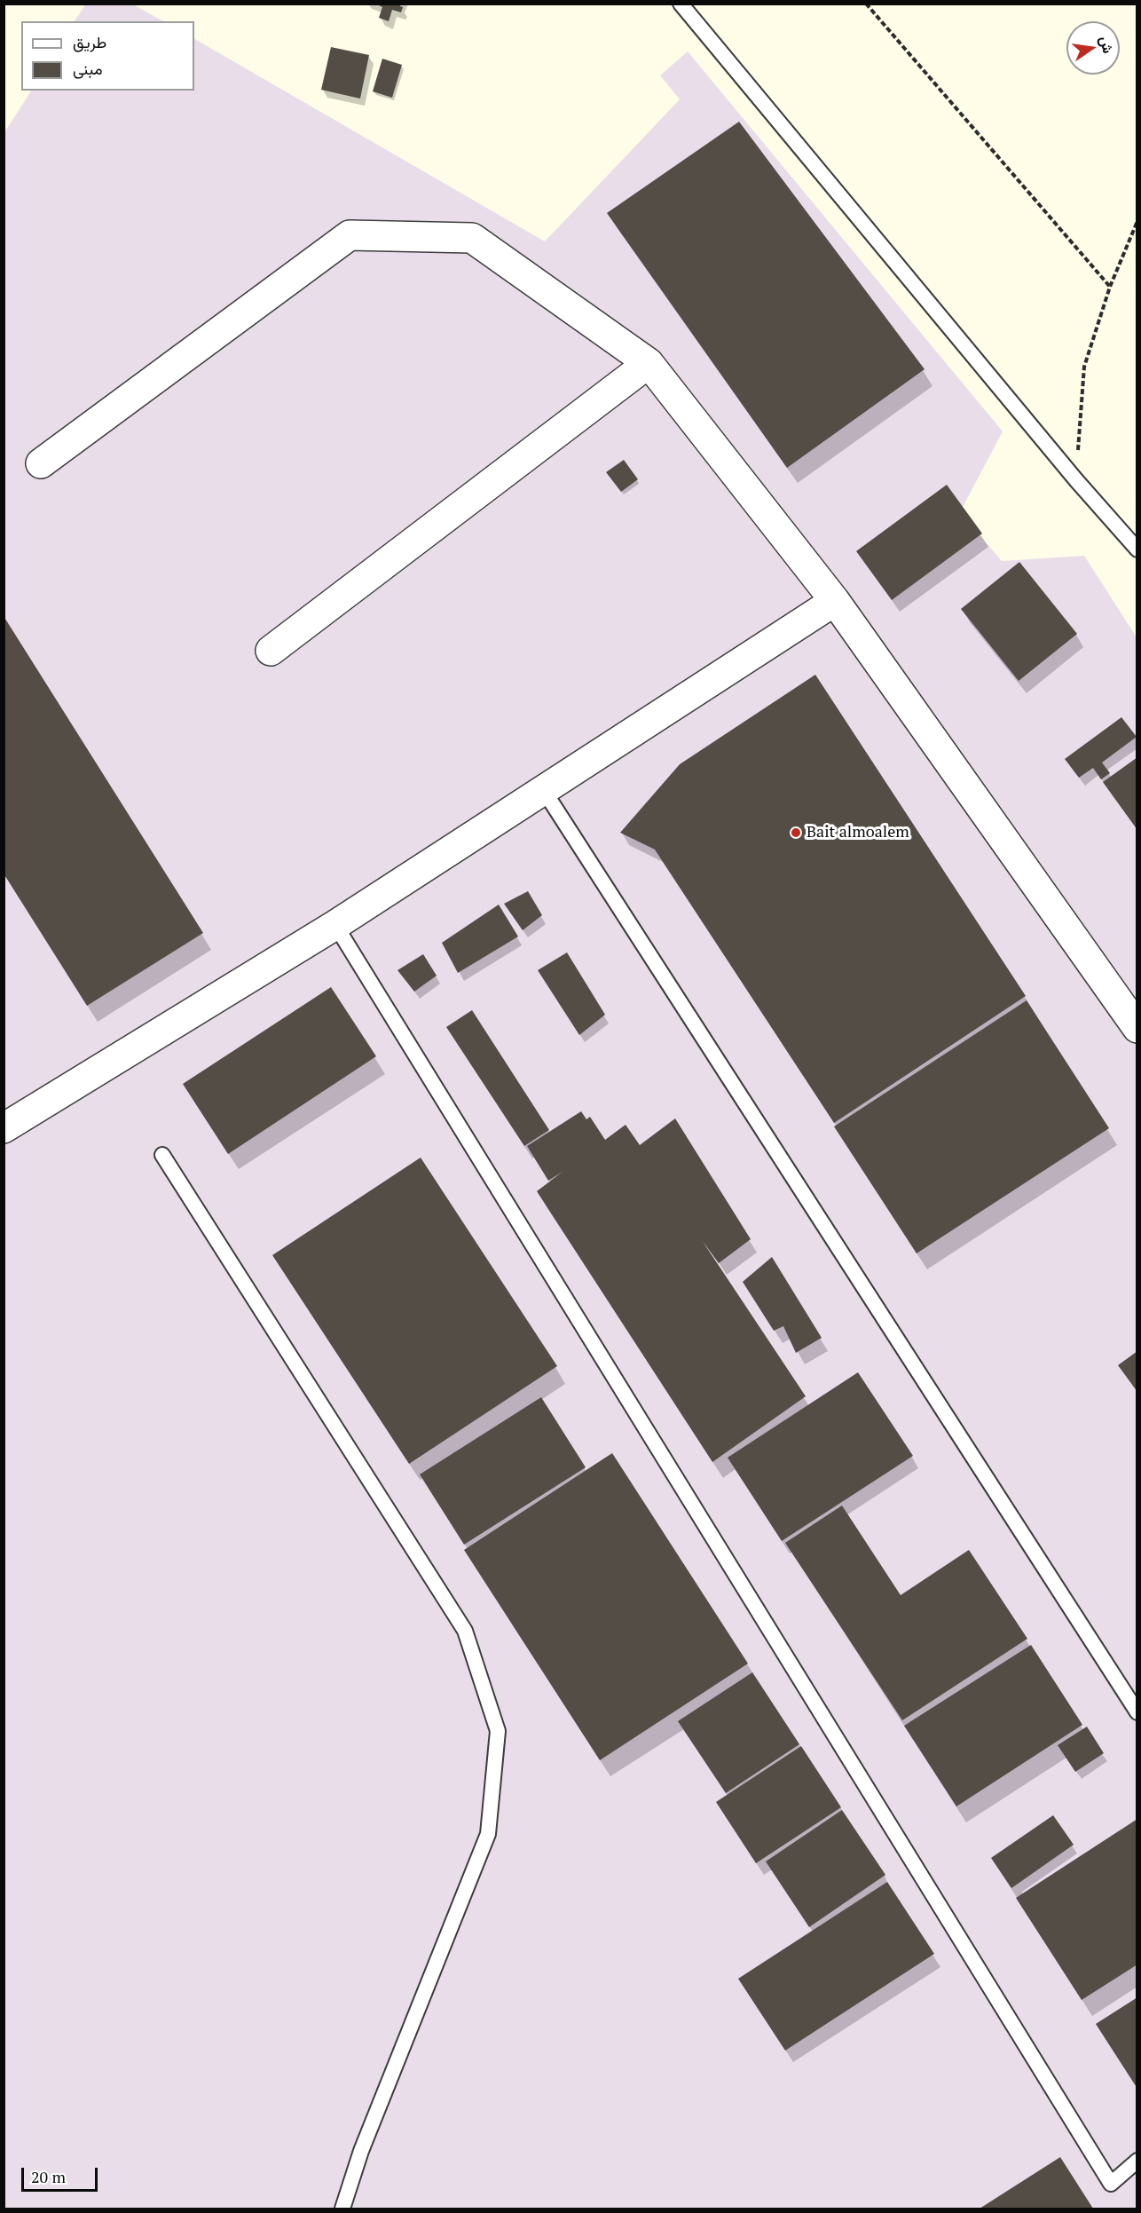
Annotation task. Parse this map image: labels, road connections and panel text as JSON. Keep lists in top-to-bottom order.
{
  "places": ["Bait almoalem"],
  "legend": ["طريق", "مبنى"],
  "scale_bar": "20 m",
  "north": "right"
}
